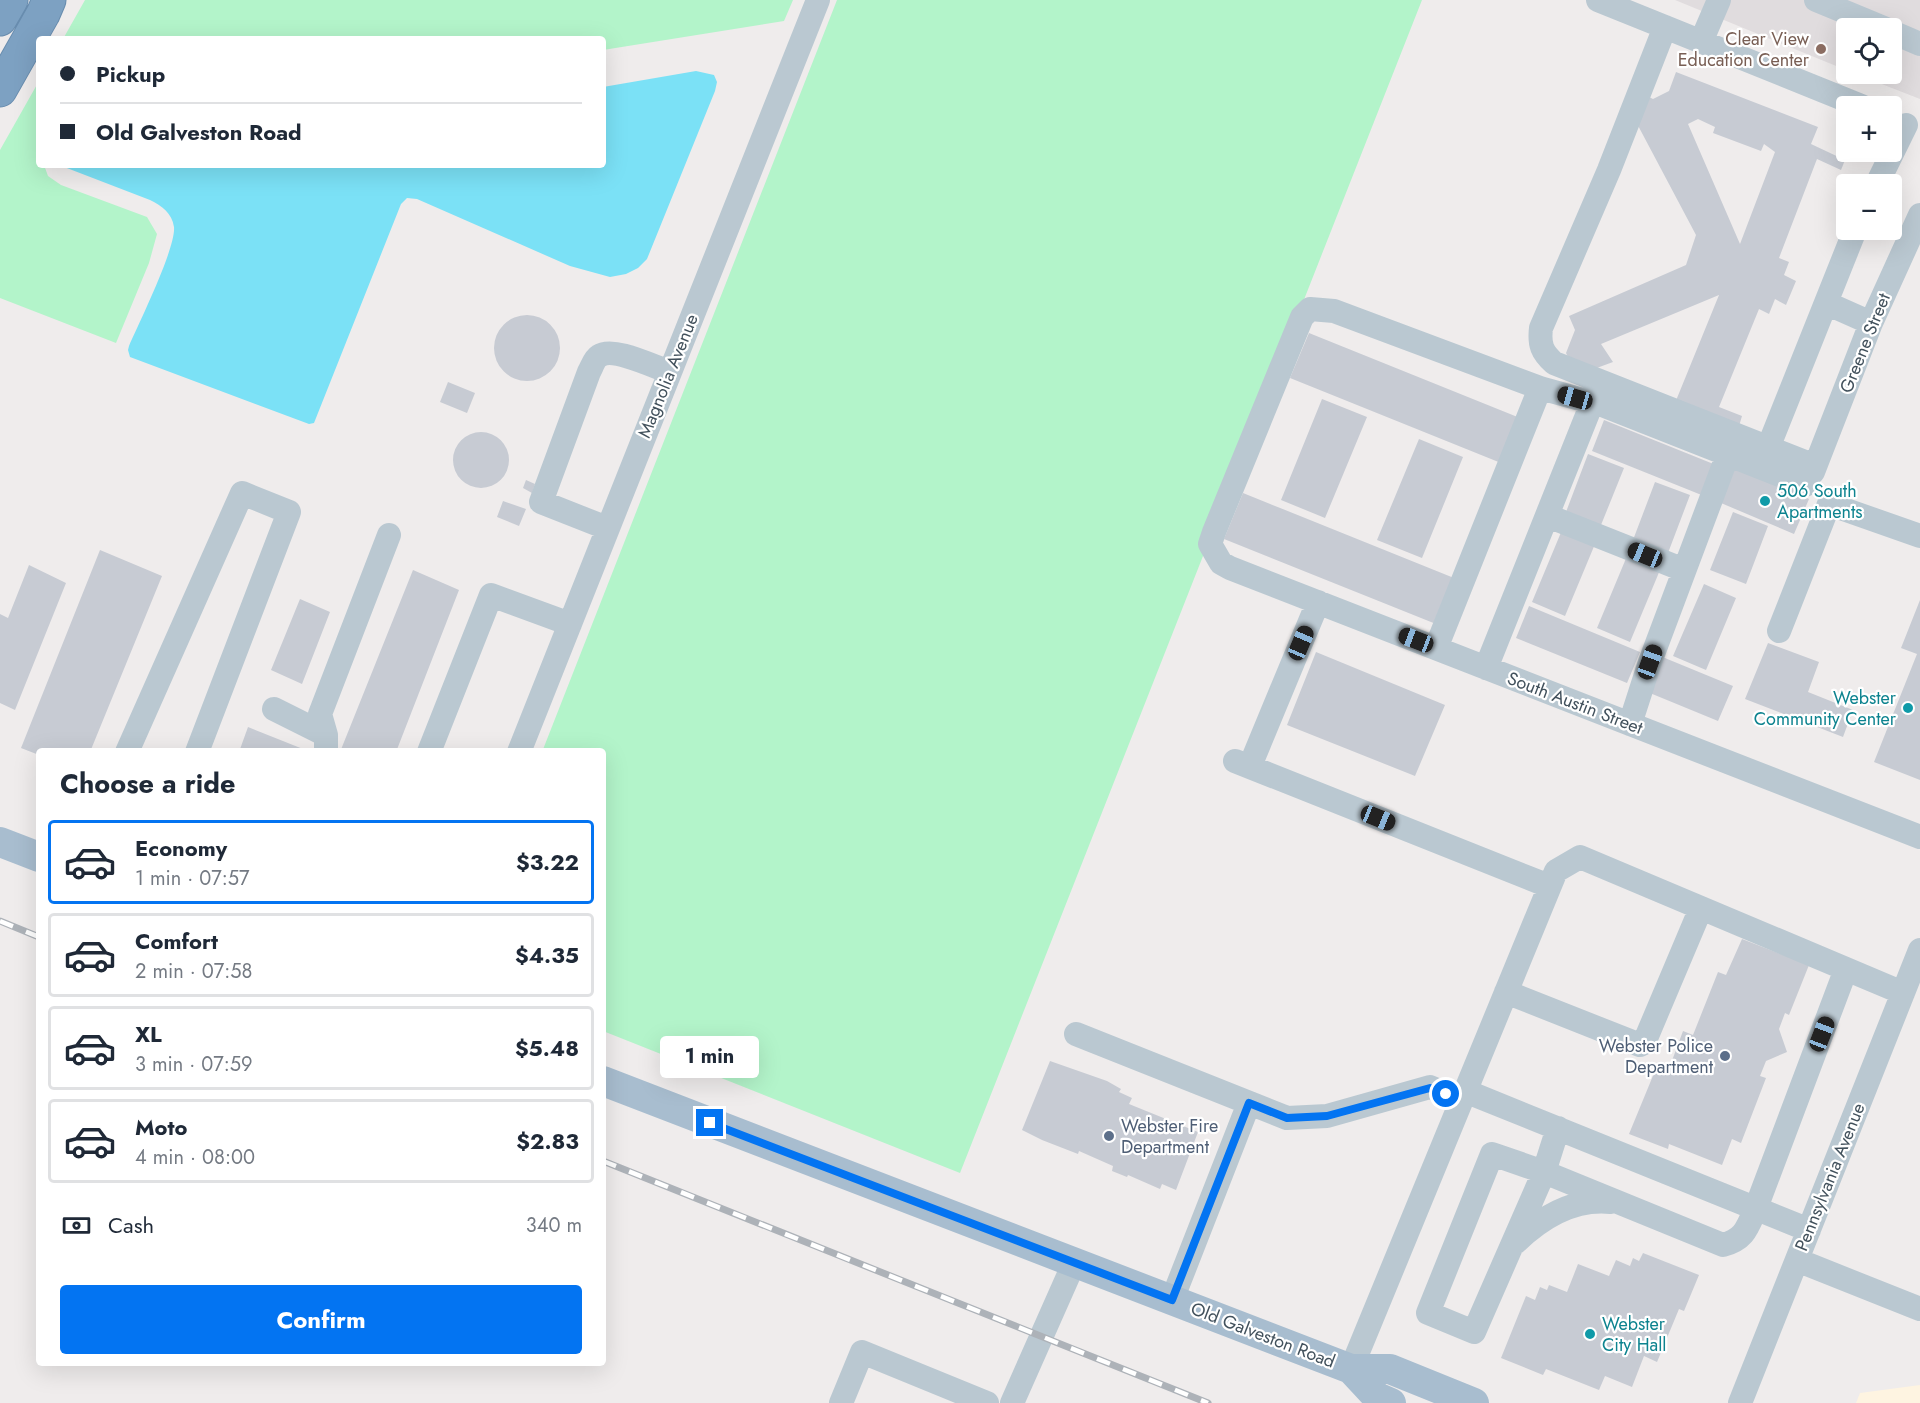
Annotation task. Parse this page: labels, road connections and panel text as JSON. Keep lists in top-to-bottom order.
{
  "streets": {
    "main road": ["Old Galveston Road"],
    "street": [
      "Greene Street",
      "Magnolia Avenue",
      "South Austin Street",
      "Pennsylvania Avenue"
    ]
  },
  "places": [
    "Clear View Education Center",
    "506 South Apartments",
    "Webster Community Center",
    "Webster Police Department",
    "Webster Fire Department",
    "Webster City Hall"
  ],
  "page": {
    "map_buttons": ["+", "−"],
    "banner": ["Pickup", "Old Galveston Road"],
    "heading": "Choose a ride",
    "list": [
      {
        "name": "Economy",
        "note": "1 min · 07:57",
        "value": "$3.22"
      },
      {
        "name": "Comfort",
        "note": "2 min · 07:58",
        "value": "$4.35"
      },
      {
        "name": "XL",
        "note": "3 min · 07:59",
        "value": "$5.48"
      },
      {
        "name": "Moto",
        "note": "4 min · 08:00",
        "value": "$2.83"
      }
    ],
    "bubble": "1 min",
    "pay": ["Cash", "340 m"],
    "buttons": "Confirm"
  }
}
